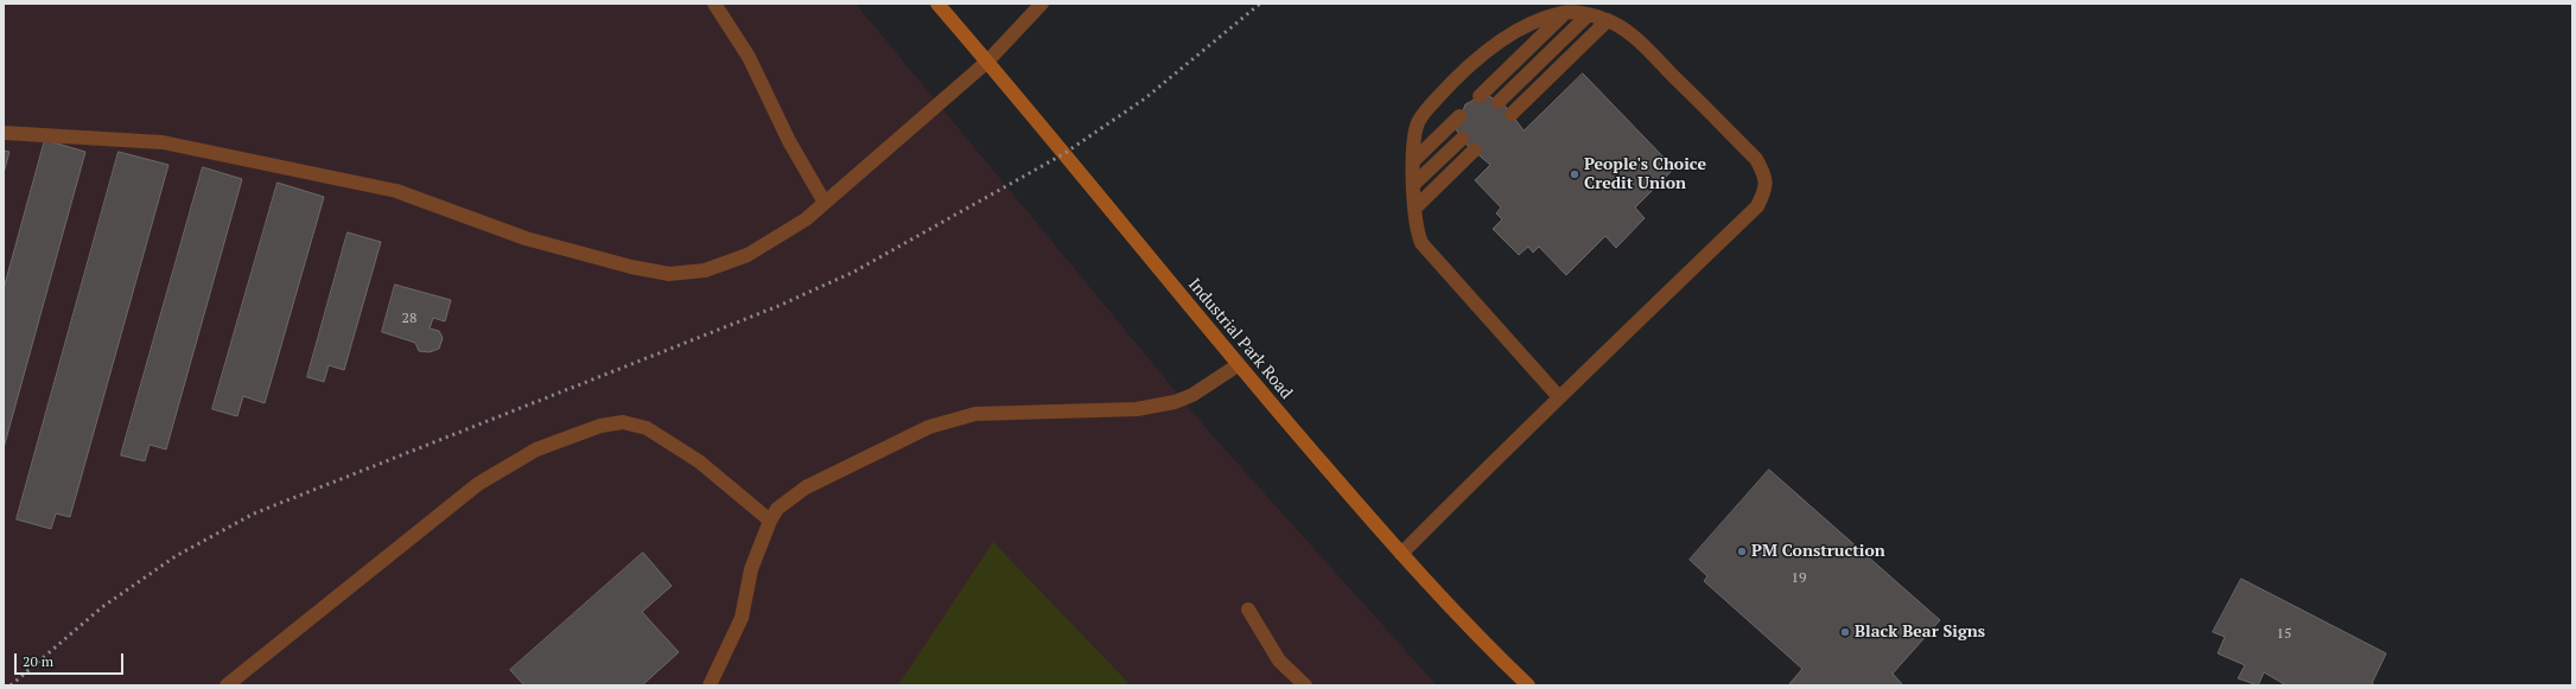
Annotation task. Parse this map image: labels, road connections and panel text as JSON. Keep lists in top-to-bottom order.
{
  "streets": {
    "main road": ["Industrial Park Road"]
  },
  "places": ["People's Choice Credit Union", "PM Construction", "Black Bear Signs"],
  "house_numbers": ["28", "19", "15"],
  "scale_bar": "20 m"
}
